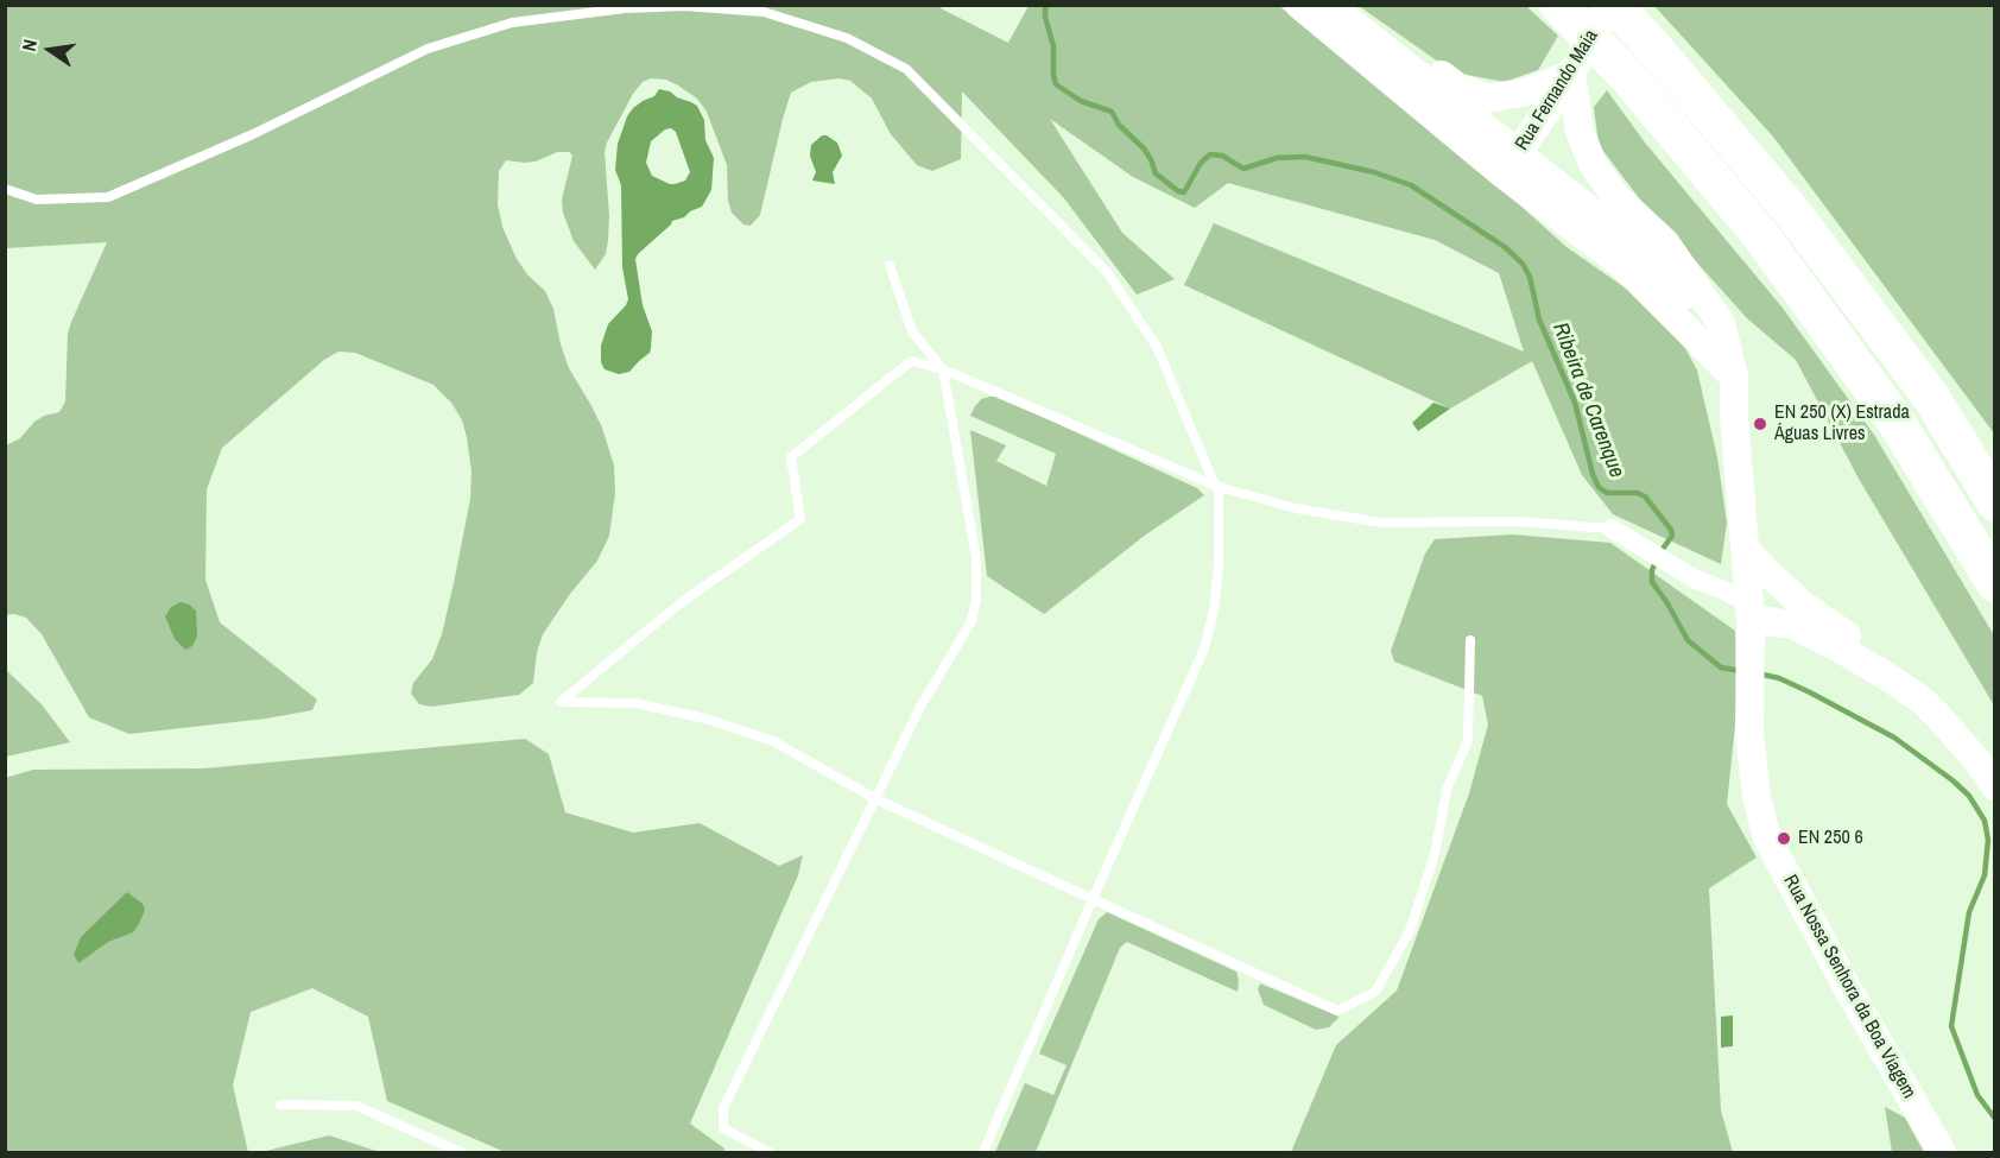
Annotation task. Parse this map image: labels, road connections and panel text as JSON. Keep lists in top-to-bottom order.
{
  "streets": {
    "main road": ["Rua Fernando Maia", "Rua Nossa Senhora da Boa Viagem"]
  },
  "water": ["Ribeira de Carenque"],
  "places": ["EN 250 (X) Estrada Águas Livres", "EN 250 6"],
  "north": "left"
}
